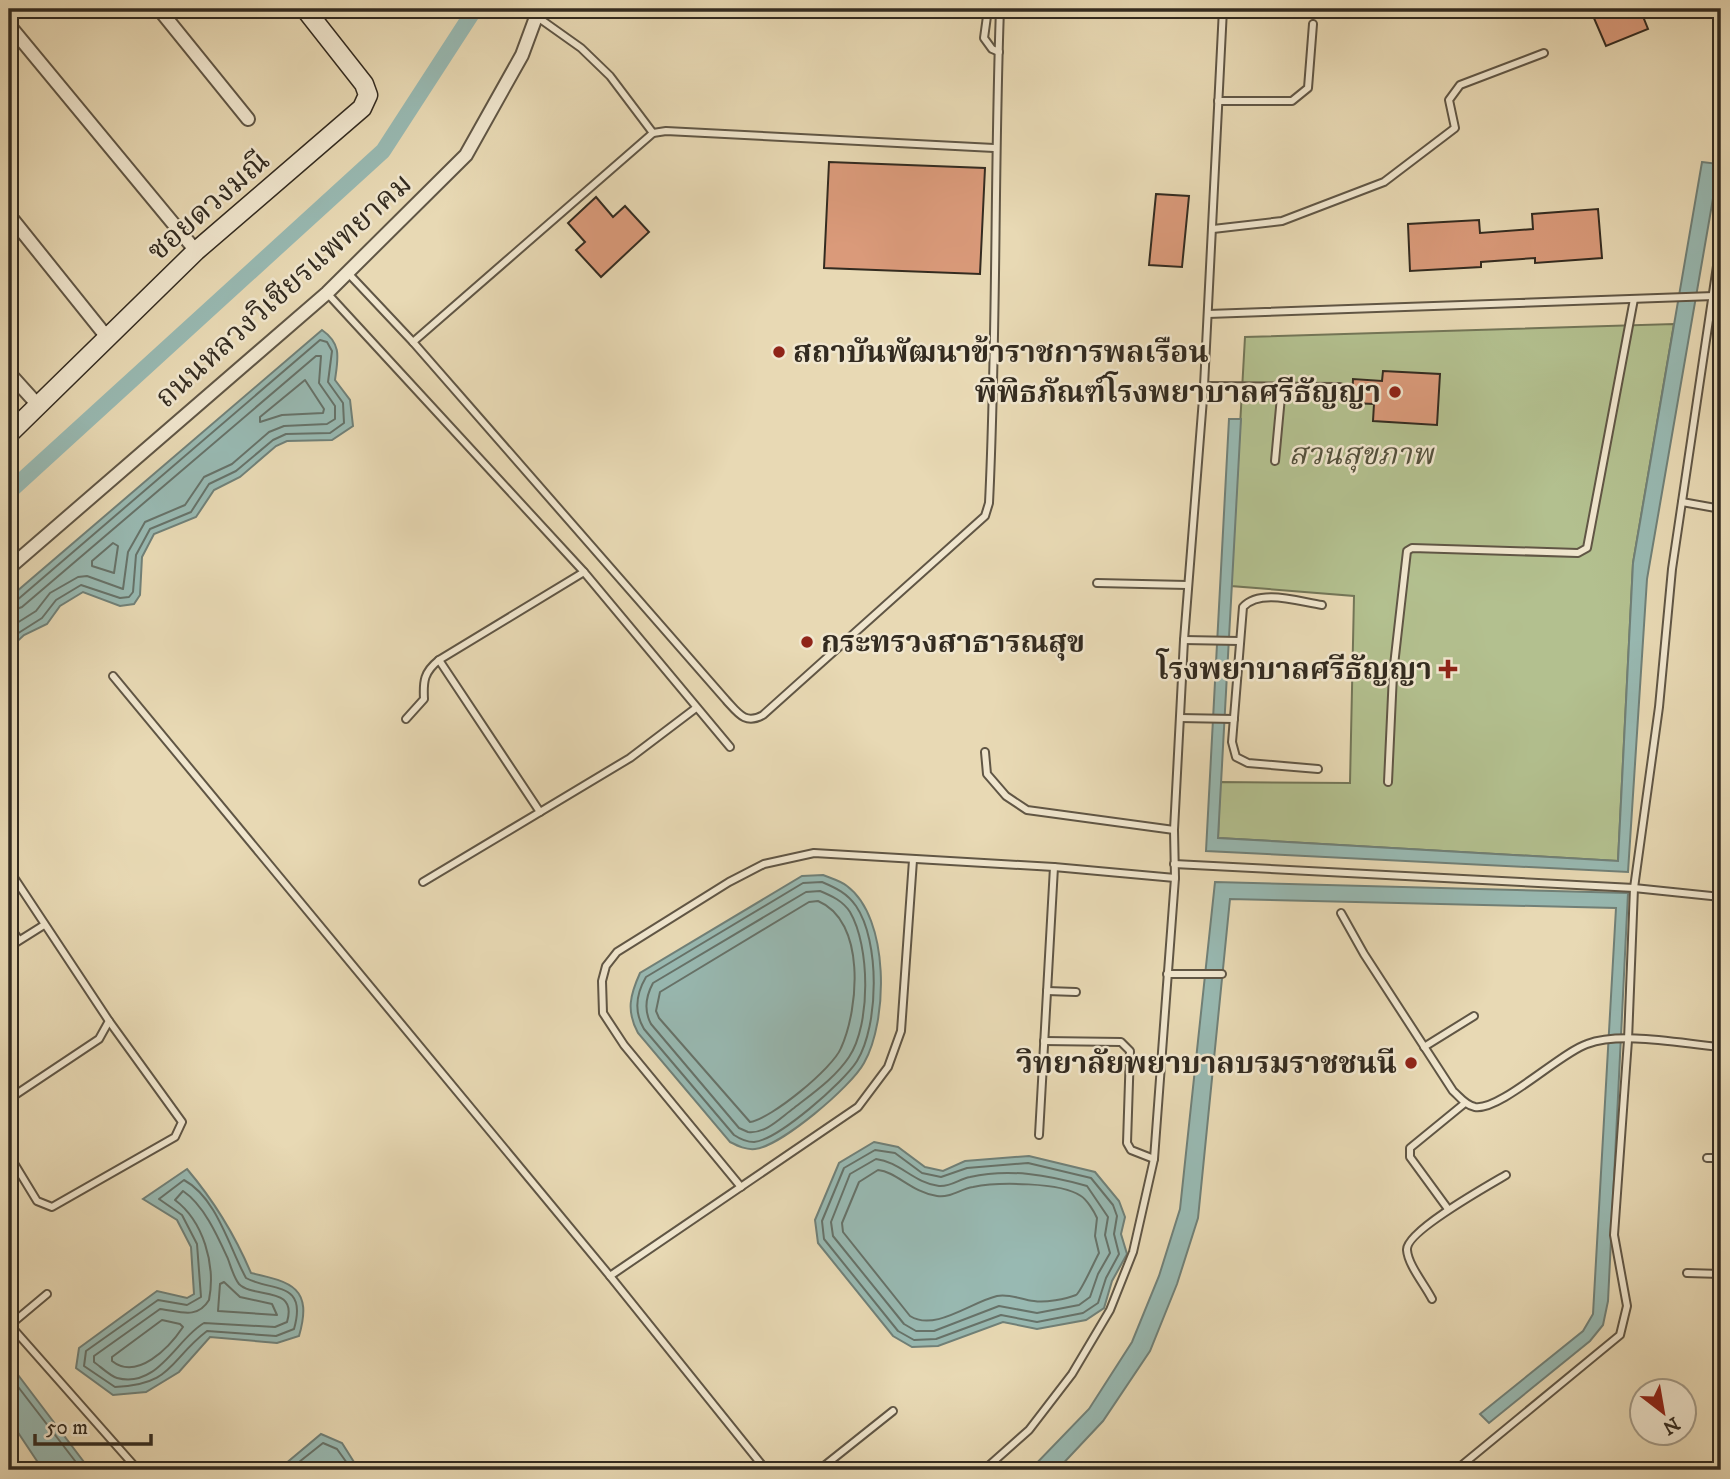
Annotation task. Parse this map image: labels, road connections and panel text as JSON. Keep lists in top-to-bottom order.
{
  "streets": {
    "street": ["ซอยดวงมณี", "ถนนหลวงวิเชียรแพทยาคม"]
  },
  "parks": ["สวนสุขภาพ"],
  "places": {
    "other": [
      "สถาบันพัฒนาข้าราชการพลเรือน",
      "พิพิธภัณฑ์โรงพยาบาลศรีธัญญา",
      "กระทรวงสาธารณสุข",
      "วิทยาลัยพยาบาลบรมราชชนนี"
    ],
    "health": ["โรงพยาบาลศรีธัญญา"]
  },
  "scale_bar": "50 m",
  "north": "bottom right"
}
